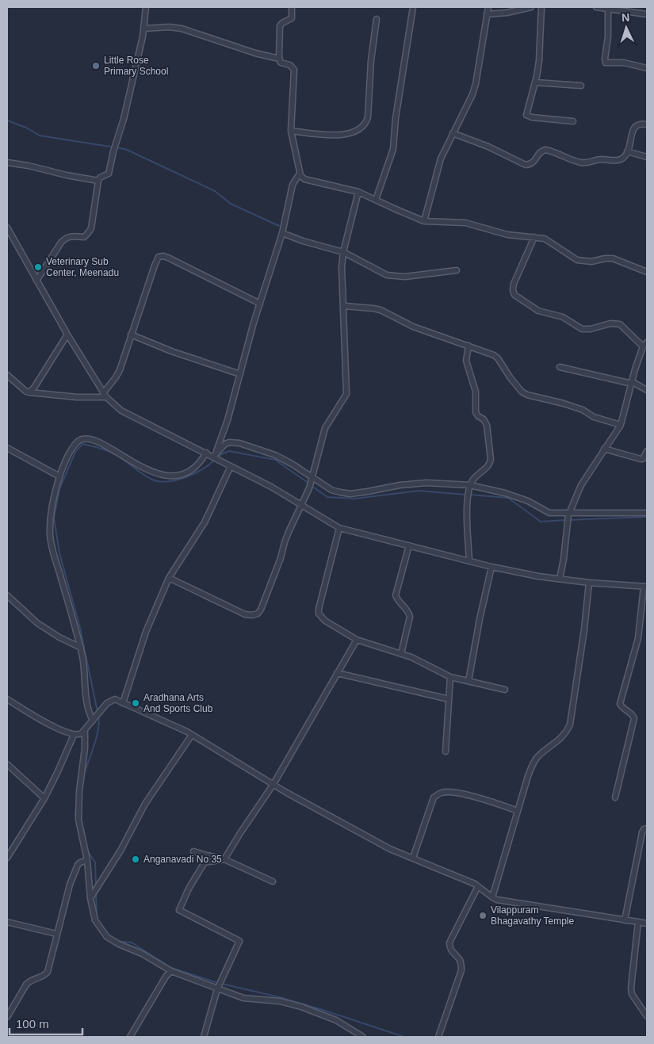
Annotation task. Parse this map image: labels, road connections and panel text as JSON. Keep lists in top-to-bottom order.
{
  "places": [
    "Little Rose Primary School",
    "Veterinary Sub Center, Meenadu",
    "Aradhana Arts And Sports Club",
    "Anganavadi No 35",
    "Vilappuram Bhagavathy Temple"
  ],
  "scale_bar": "100 m",
  "north": "top"
}
